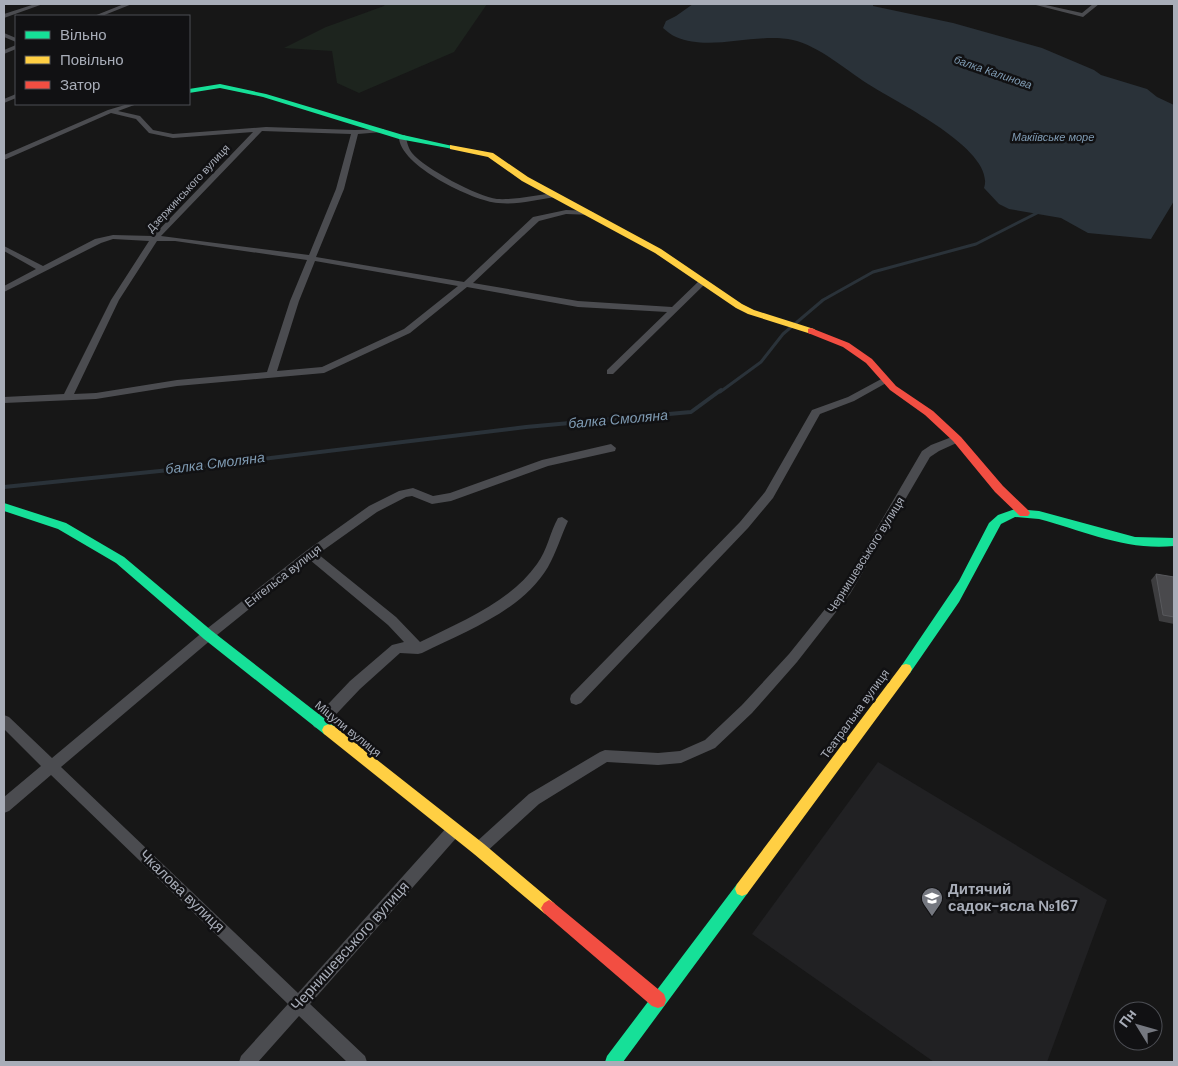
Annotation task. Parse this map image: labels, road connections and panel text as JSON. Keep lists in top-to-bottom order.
{
  "streets": {
    "street": [
      "Дзержинського вулиця",
      "Чернишевського вулиця",
      "Енгельса вулиця",
      "Театральна вулиця",
      "Міцули вулиця",
      "Чкалова вулиця"
    ]
  },
  "crossings": [
    ["Чернишевського вулиця", "Міцули вулиця"],
    ["Чернишевського вулиця", "Чкалова вулиця"],
    ["Енгельса вулиця", "Міцули вулиця"],
    ["Енгельса вулиця", "Чкалова вулиця"],
    ["Театральна вулиця", "Міцули вулиця"]
  ],
  "water": ["балка Калинова", "Макіївське море", "балка Смоляна"],
  "places": {
    "school or university": ["Дитячий садок-ясла №167"]
  },
  "legend": ["Вільно", "Повільно", "Затор"],
  "north": "top left"
}
